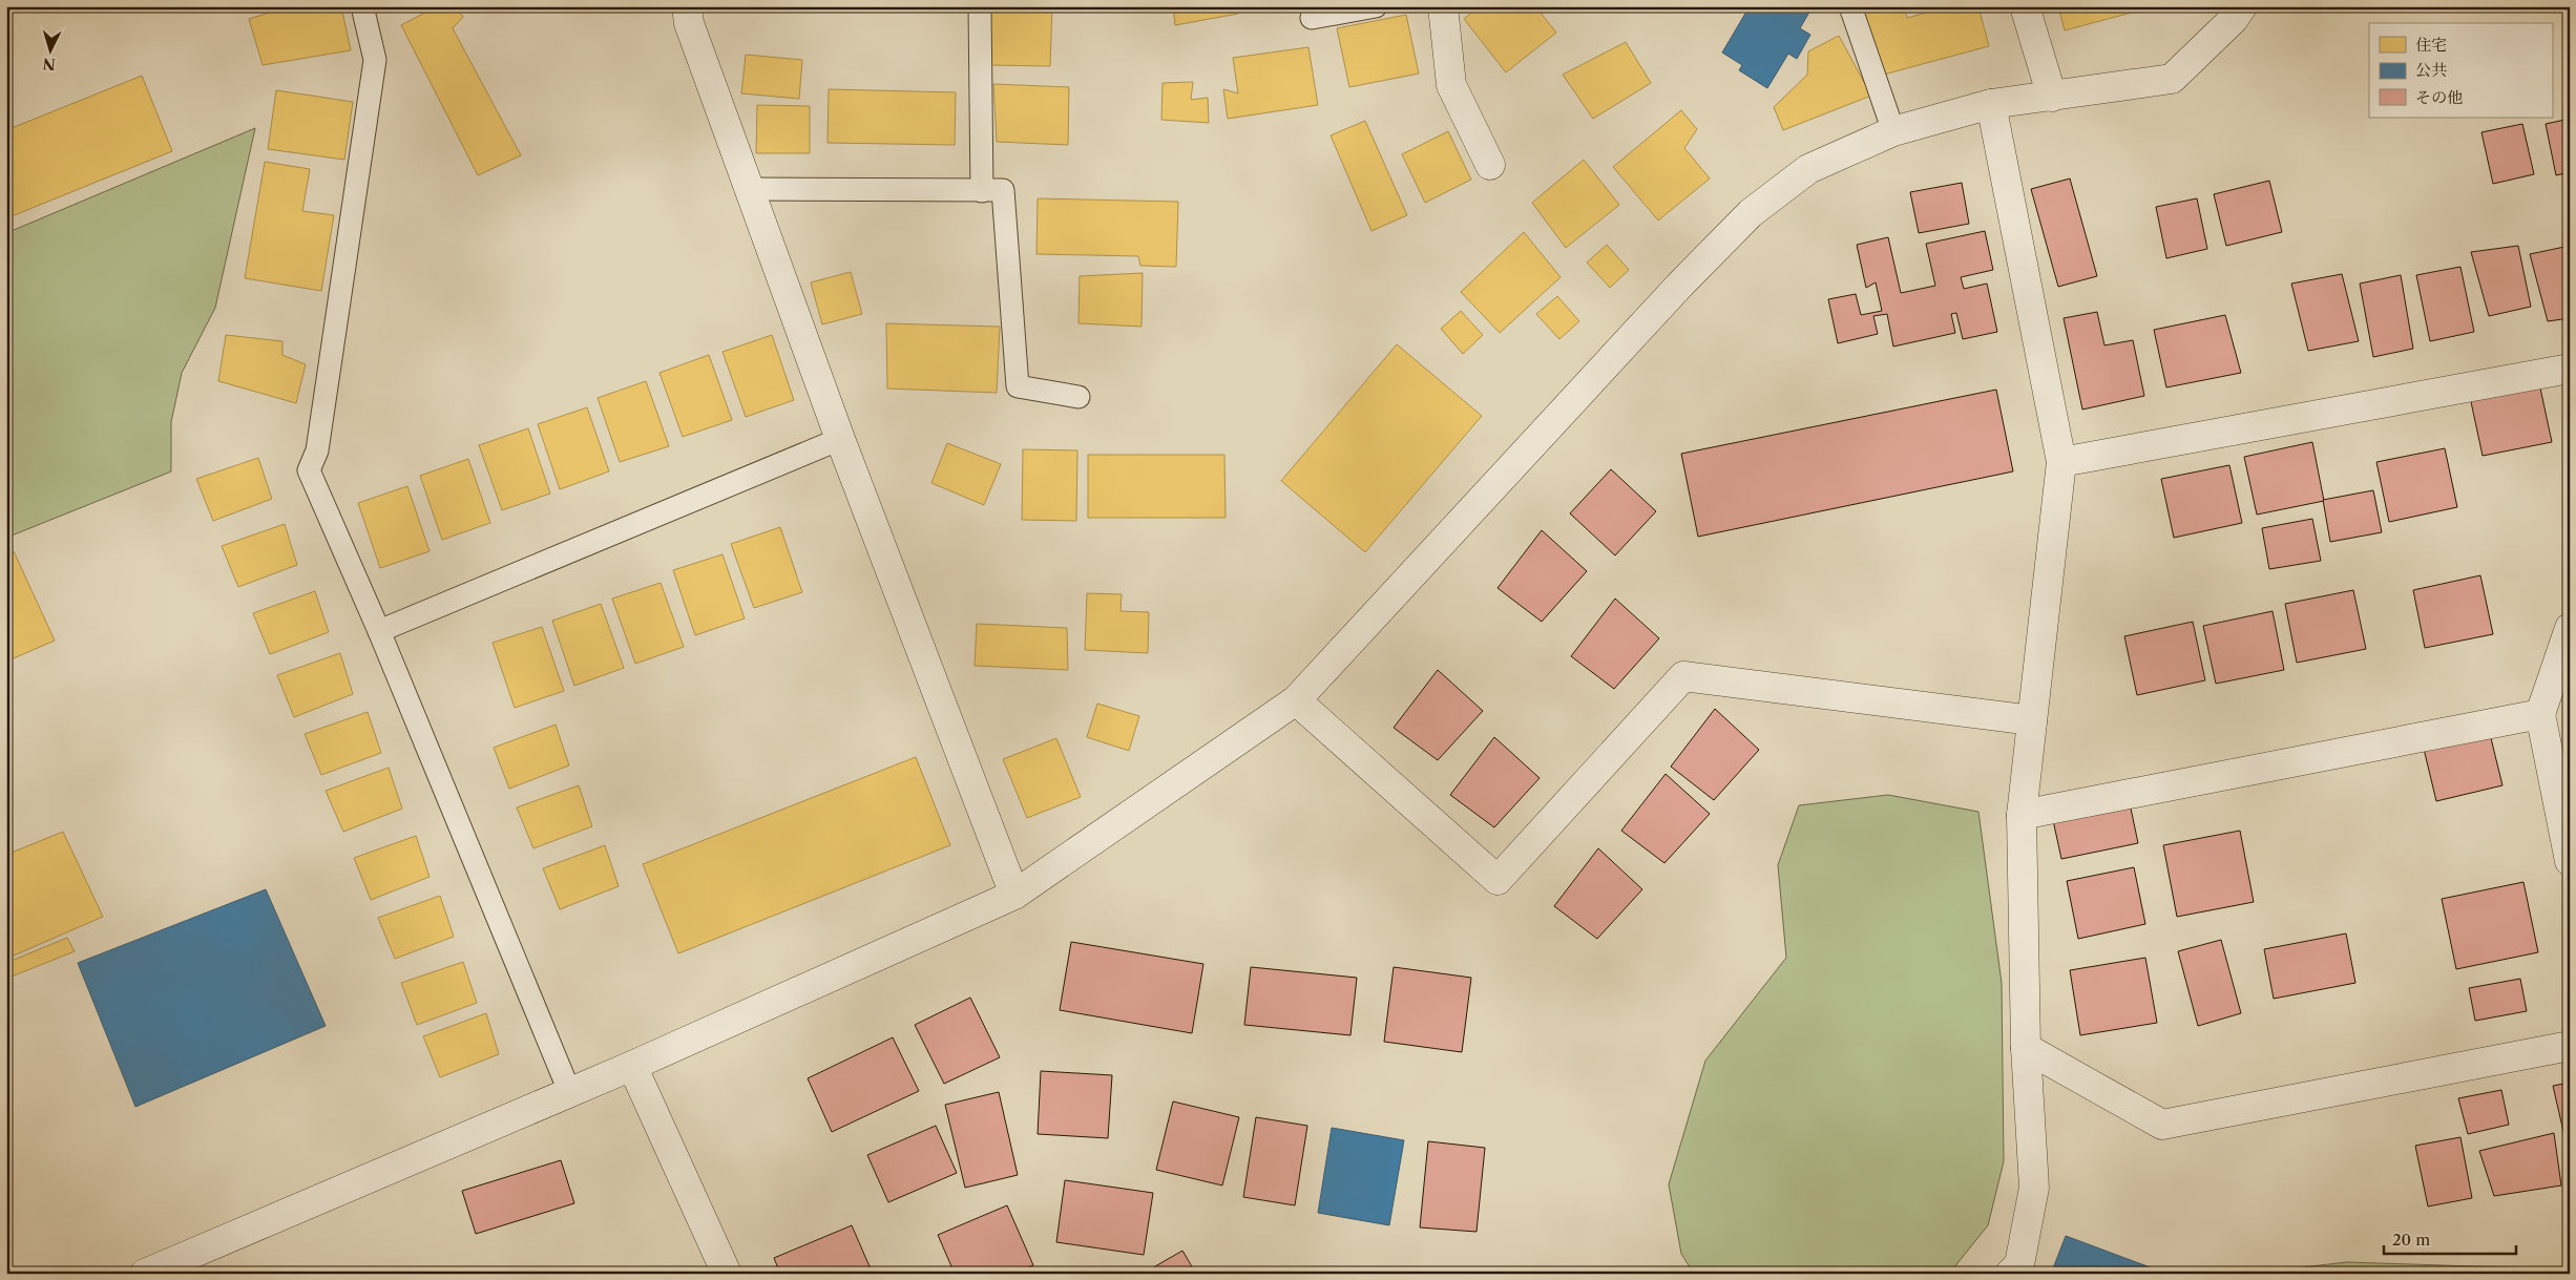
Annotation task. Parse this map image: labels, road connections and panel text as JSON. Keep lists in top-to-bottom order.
{
  "legend": ["住宅", "公共", "その他"],
  "scale_bar": "20 m",
  "north": "bottom"
}
